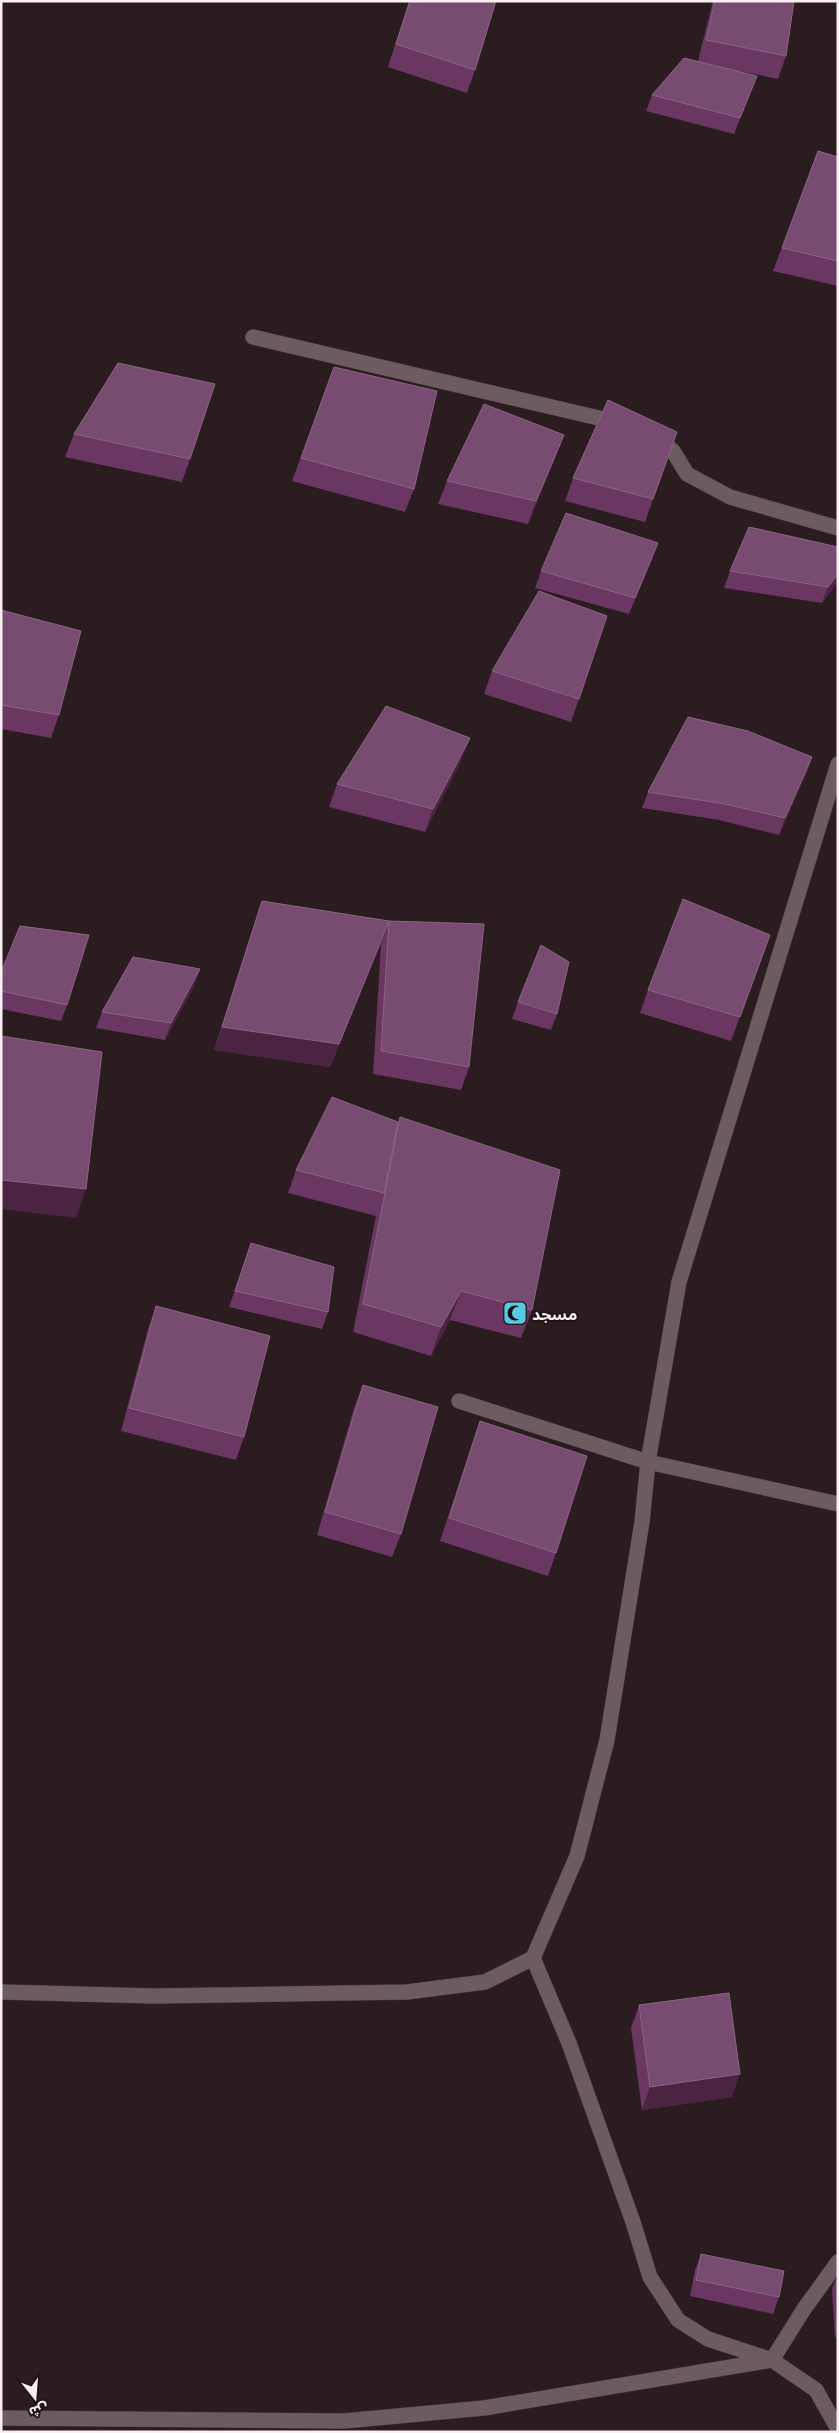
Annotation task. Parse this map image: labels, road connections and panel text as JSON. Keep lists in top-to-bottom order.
{
  "places": {
    "mosque": ["مسجد"]
  },
  "north": "bottom"
}
